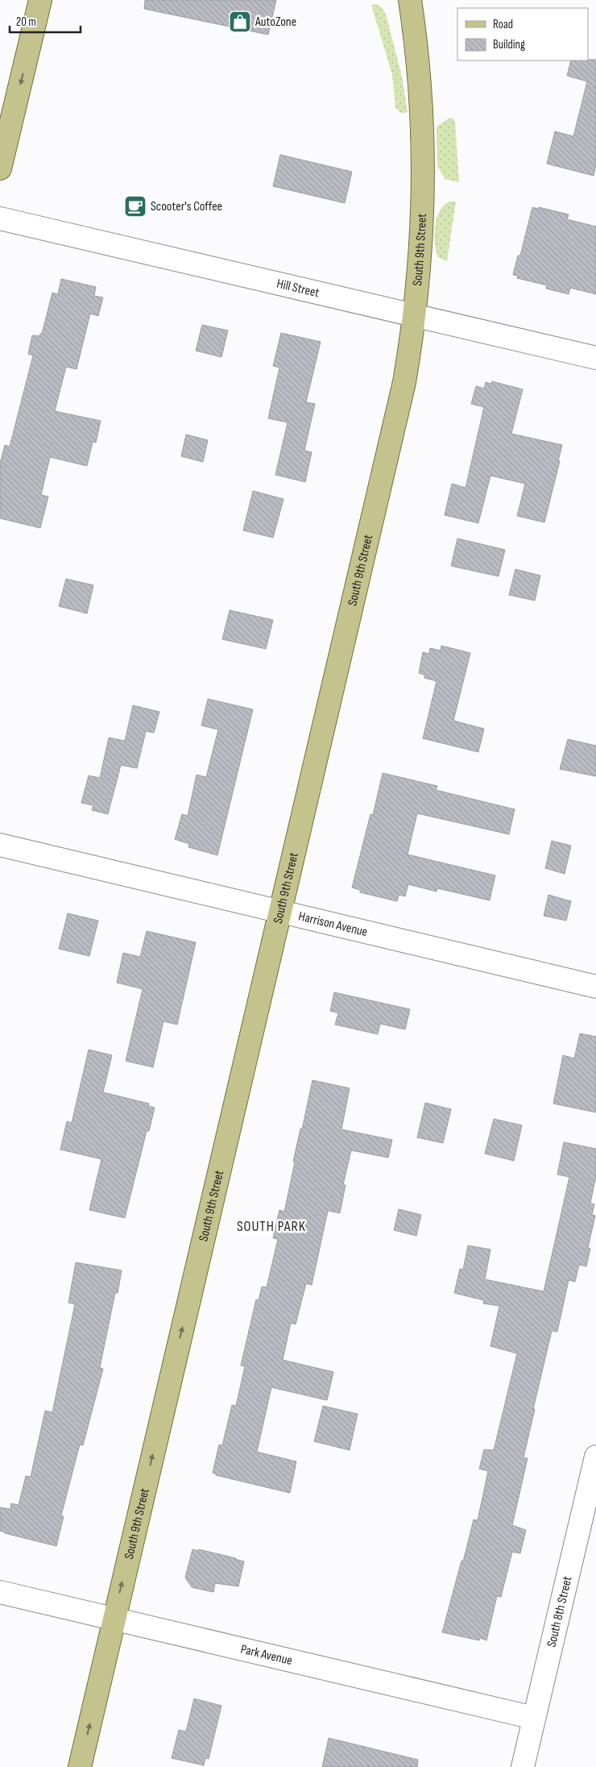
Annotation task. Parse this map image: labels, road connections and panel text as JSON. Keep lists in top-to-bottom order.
{
  "streets": {
    "main road": ["South 9th Street"],
    "street": [
      "Hill Street",
      "Harrison Avenue",
      "South 8th Street",
      "Park Avenue"
    ]
  },
  "crossings": [
    ["South 9th Street", "Hill Street"],
    ["South 9th Street", "Harrison Avenue"],
    ["South 9th Street", "Park Avenue"],
    ["South 8th Street", "Park Avenue"]
  ],
  "one_way": ["South 9th Street"],
  "districts": ["SOUTH PARK"],
  "places": {
    "shop": ["AutoZone"],
    "cafe": ["Scooter's Coffee"]
  },
  "legend": ["Road", "Building"],
  "scale_bar": "20 m"
}
